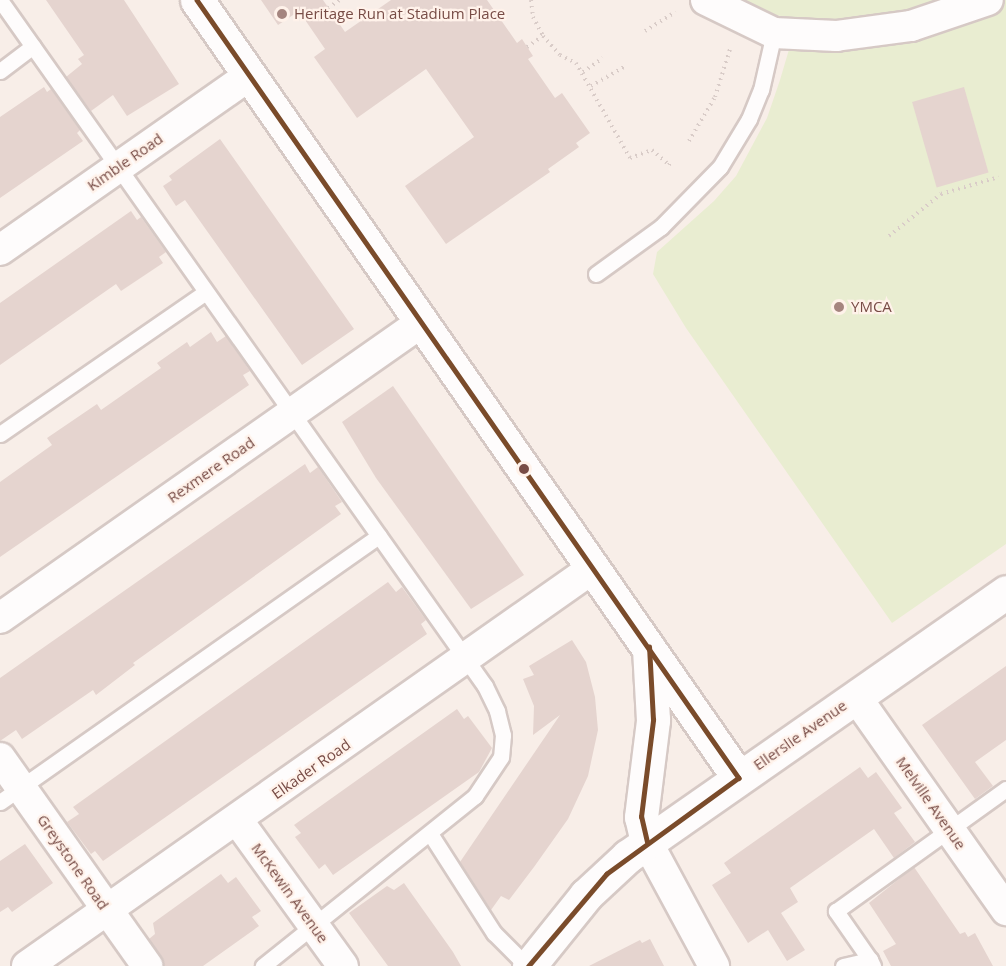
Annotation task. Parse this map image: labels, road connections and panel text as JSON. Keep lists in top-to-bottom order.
{
  "streets": {
    "street": [
      "Kimble Road",
      "Rexmere Road",
      "Ellerslie Avenue",
      "Elkader Road",
      "Melville Avenue",
      "Greystone Road",
      "McKewin Avenue"
    ]
  },
  "crossings": [
    ["Ellerslie Avenue", "Melville Avenue"],
    ["Elkader Road", "Greystone Road"],
    ["Elkader Road", "McKewin Avenue"]
  ],
  "places": ["Heritage Run at Stadium Place", "YMCA"]
}
